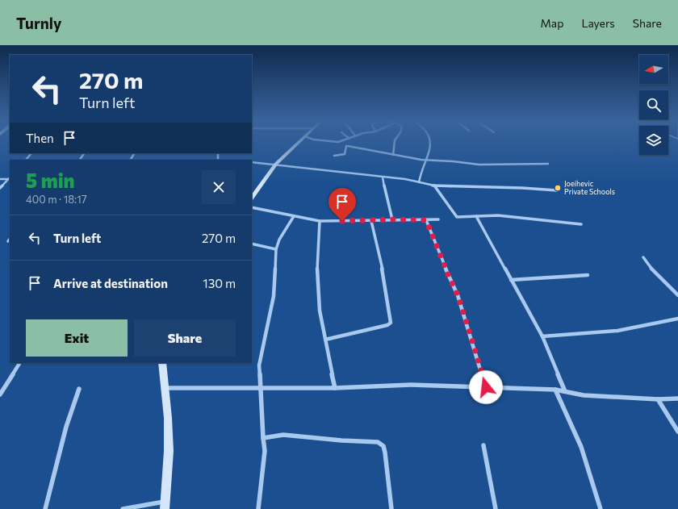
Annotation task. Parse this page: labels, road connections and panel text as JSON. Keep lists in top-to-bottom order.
{
  "places": ["Joeihevic Private Schools"],
  "north": "left",
  "page": {
    "header": "Turnly",
    "nav": ["Map", "Layers", "Share"],
    "turn": ["270 m", "Turn left"],
    "then": "Then",
    "heading": ["5 min", "400 m · 18:17"],
    "list": [
      {
        "name": "Turn left",
        "value": "270 m"
      },
      {
        "name": "Arrive at destination",
        "value": "130 m"
      }
    ],
    "buttons": ["Exit", "Share"]
  }
}
